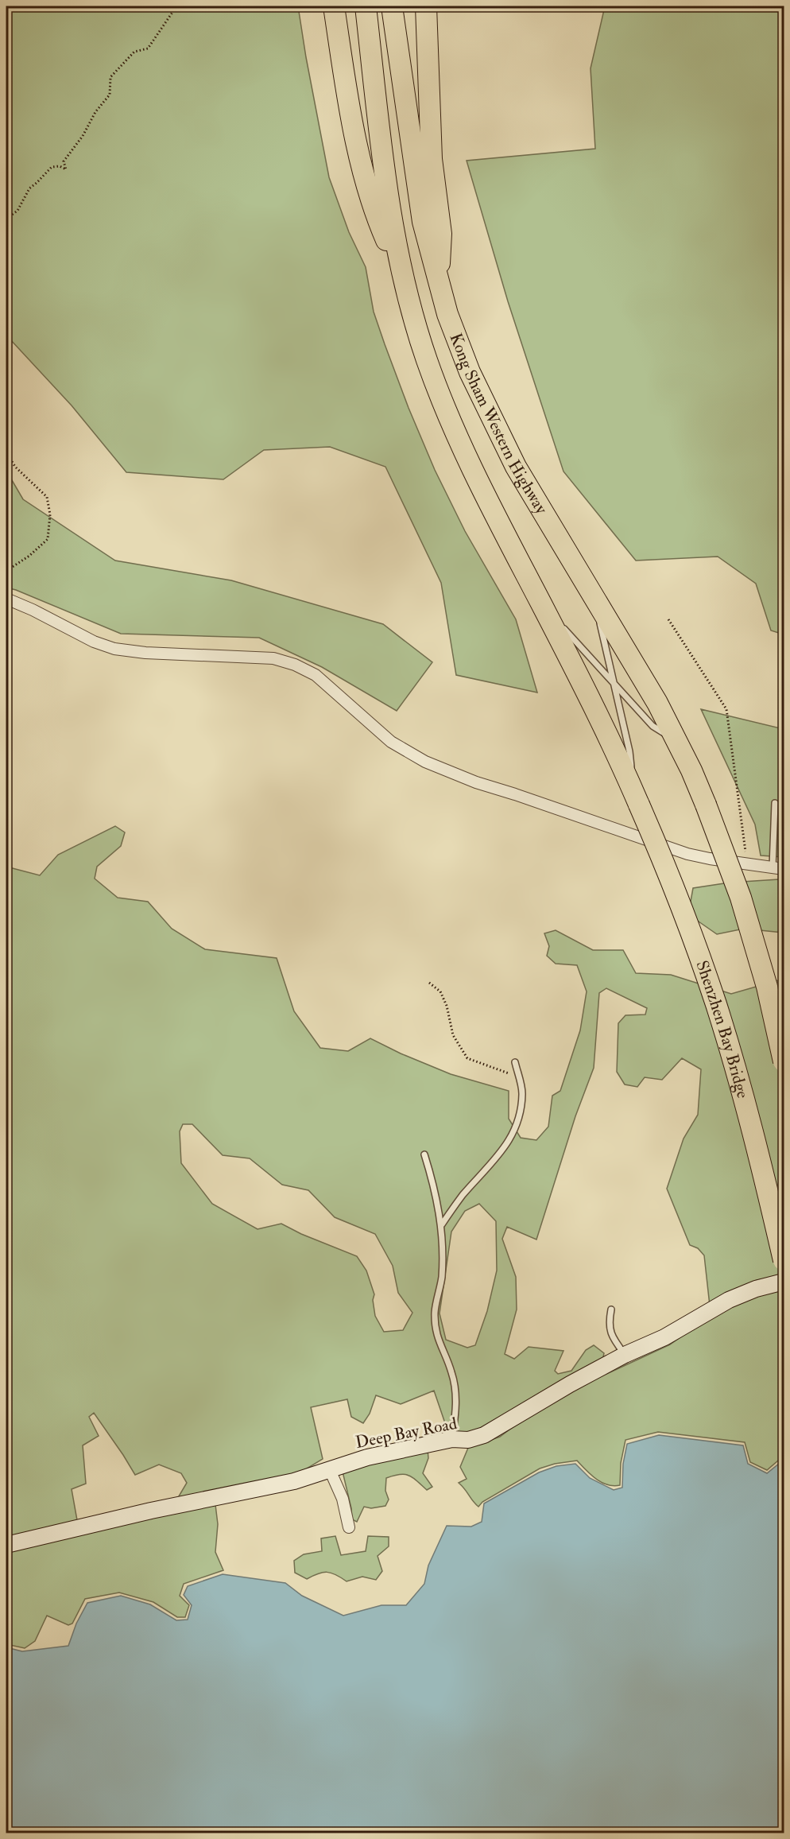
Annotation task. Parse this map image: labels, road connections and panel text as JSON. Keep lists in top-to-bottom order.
{
  "streets": {
    "highway": ["Kong Sham Western Highway", "Shenzhen Bay Bridge"],
    "street": ["Deep Bay Road"]
  }
}
